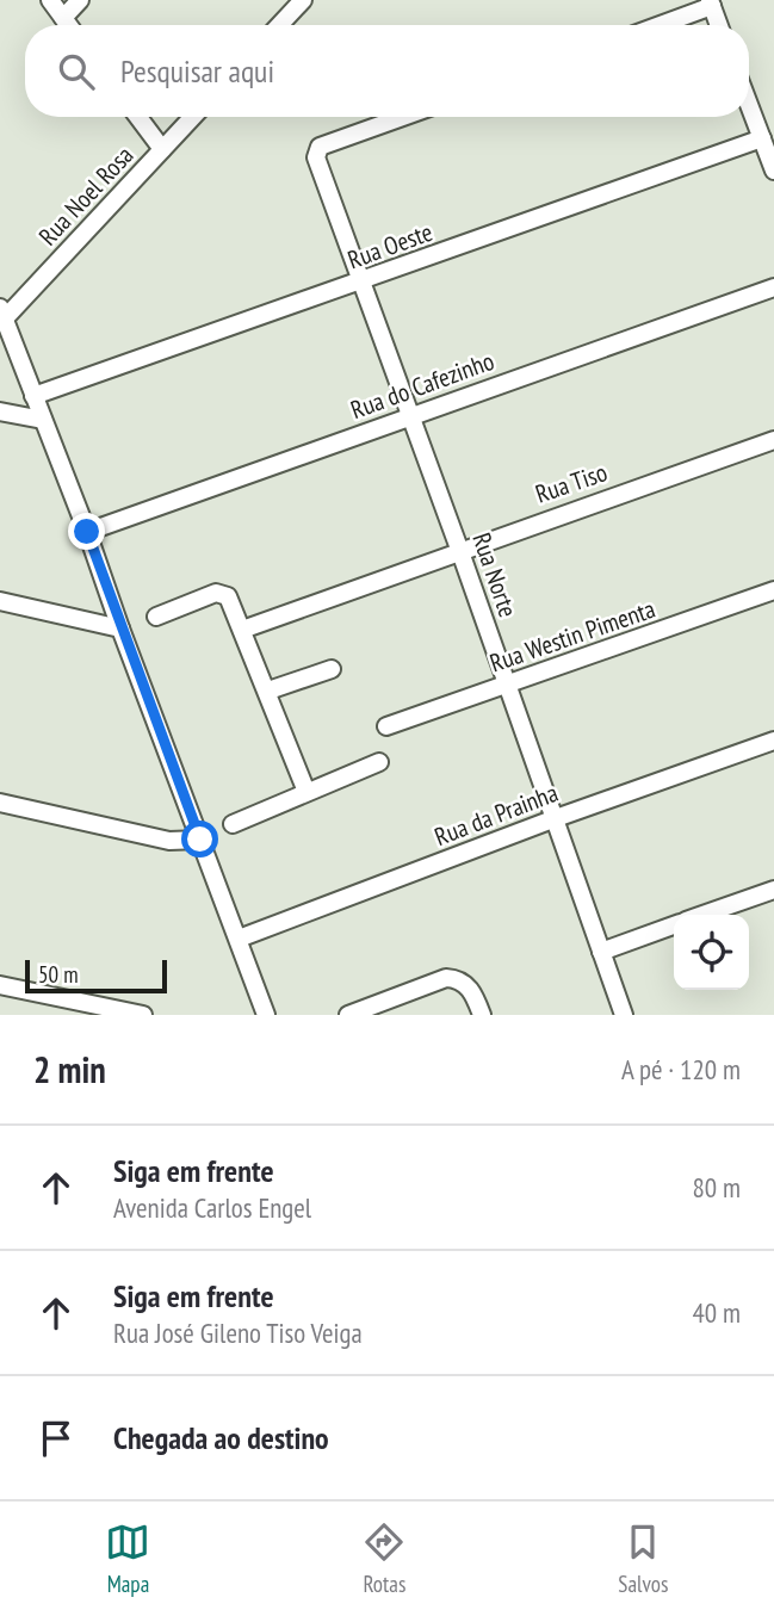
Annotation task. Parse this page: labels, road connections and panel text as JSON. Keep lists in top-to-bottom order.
{
  "streets": {
    "street": [
      "Rua Noel Rosa",
      "Rua Oeste",
      "Rua do Cafezinho",
      "Rua Tiso",
      "Rua Norte",
      "Rua Westin Pimenta",
      "Rua da Prainha"
    ]
  },
  "crossings": [
    ["Rua Oeste", "Rua Norte"],
    ["Rua do Cafezinho", "Rua Norte"],
    ["Rua Tiso", "Rua Norte"],
    ["Rua Norte", "Rua Westin Pimenta"],
    ["Rua Norte", "Rua da Prainha"]
  ],
  "scale_bar": "50 m",
  "page": {
    "search": "Pesquisar aqui",
    "scale": "50 m",
    "heading": ["2 min", "A pé · 120 m"],
    "list": [
      ["Siga em frente", "Avenida Carlos Engel", "80 m"],
      ["Siga em frente", "Rua José Gileno Tiso Veiga", "40 m"],
      "Chegada ao destino"
    ],
    "nav": ["Mapa", "Rotas", "Salvos"]
  }
}
